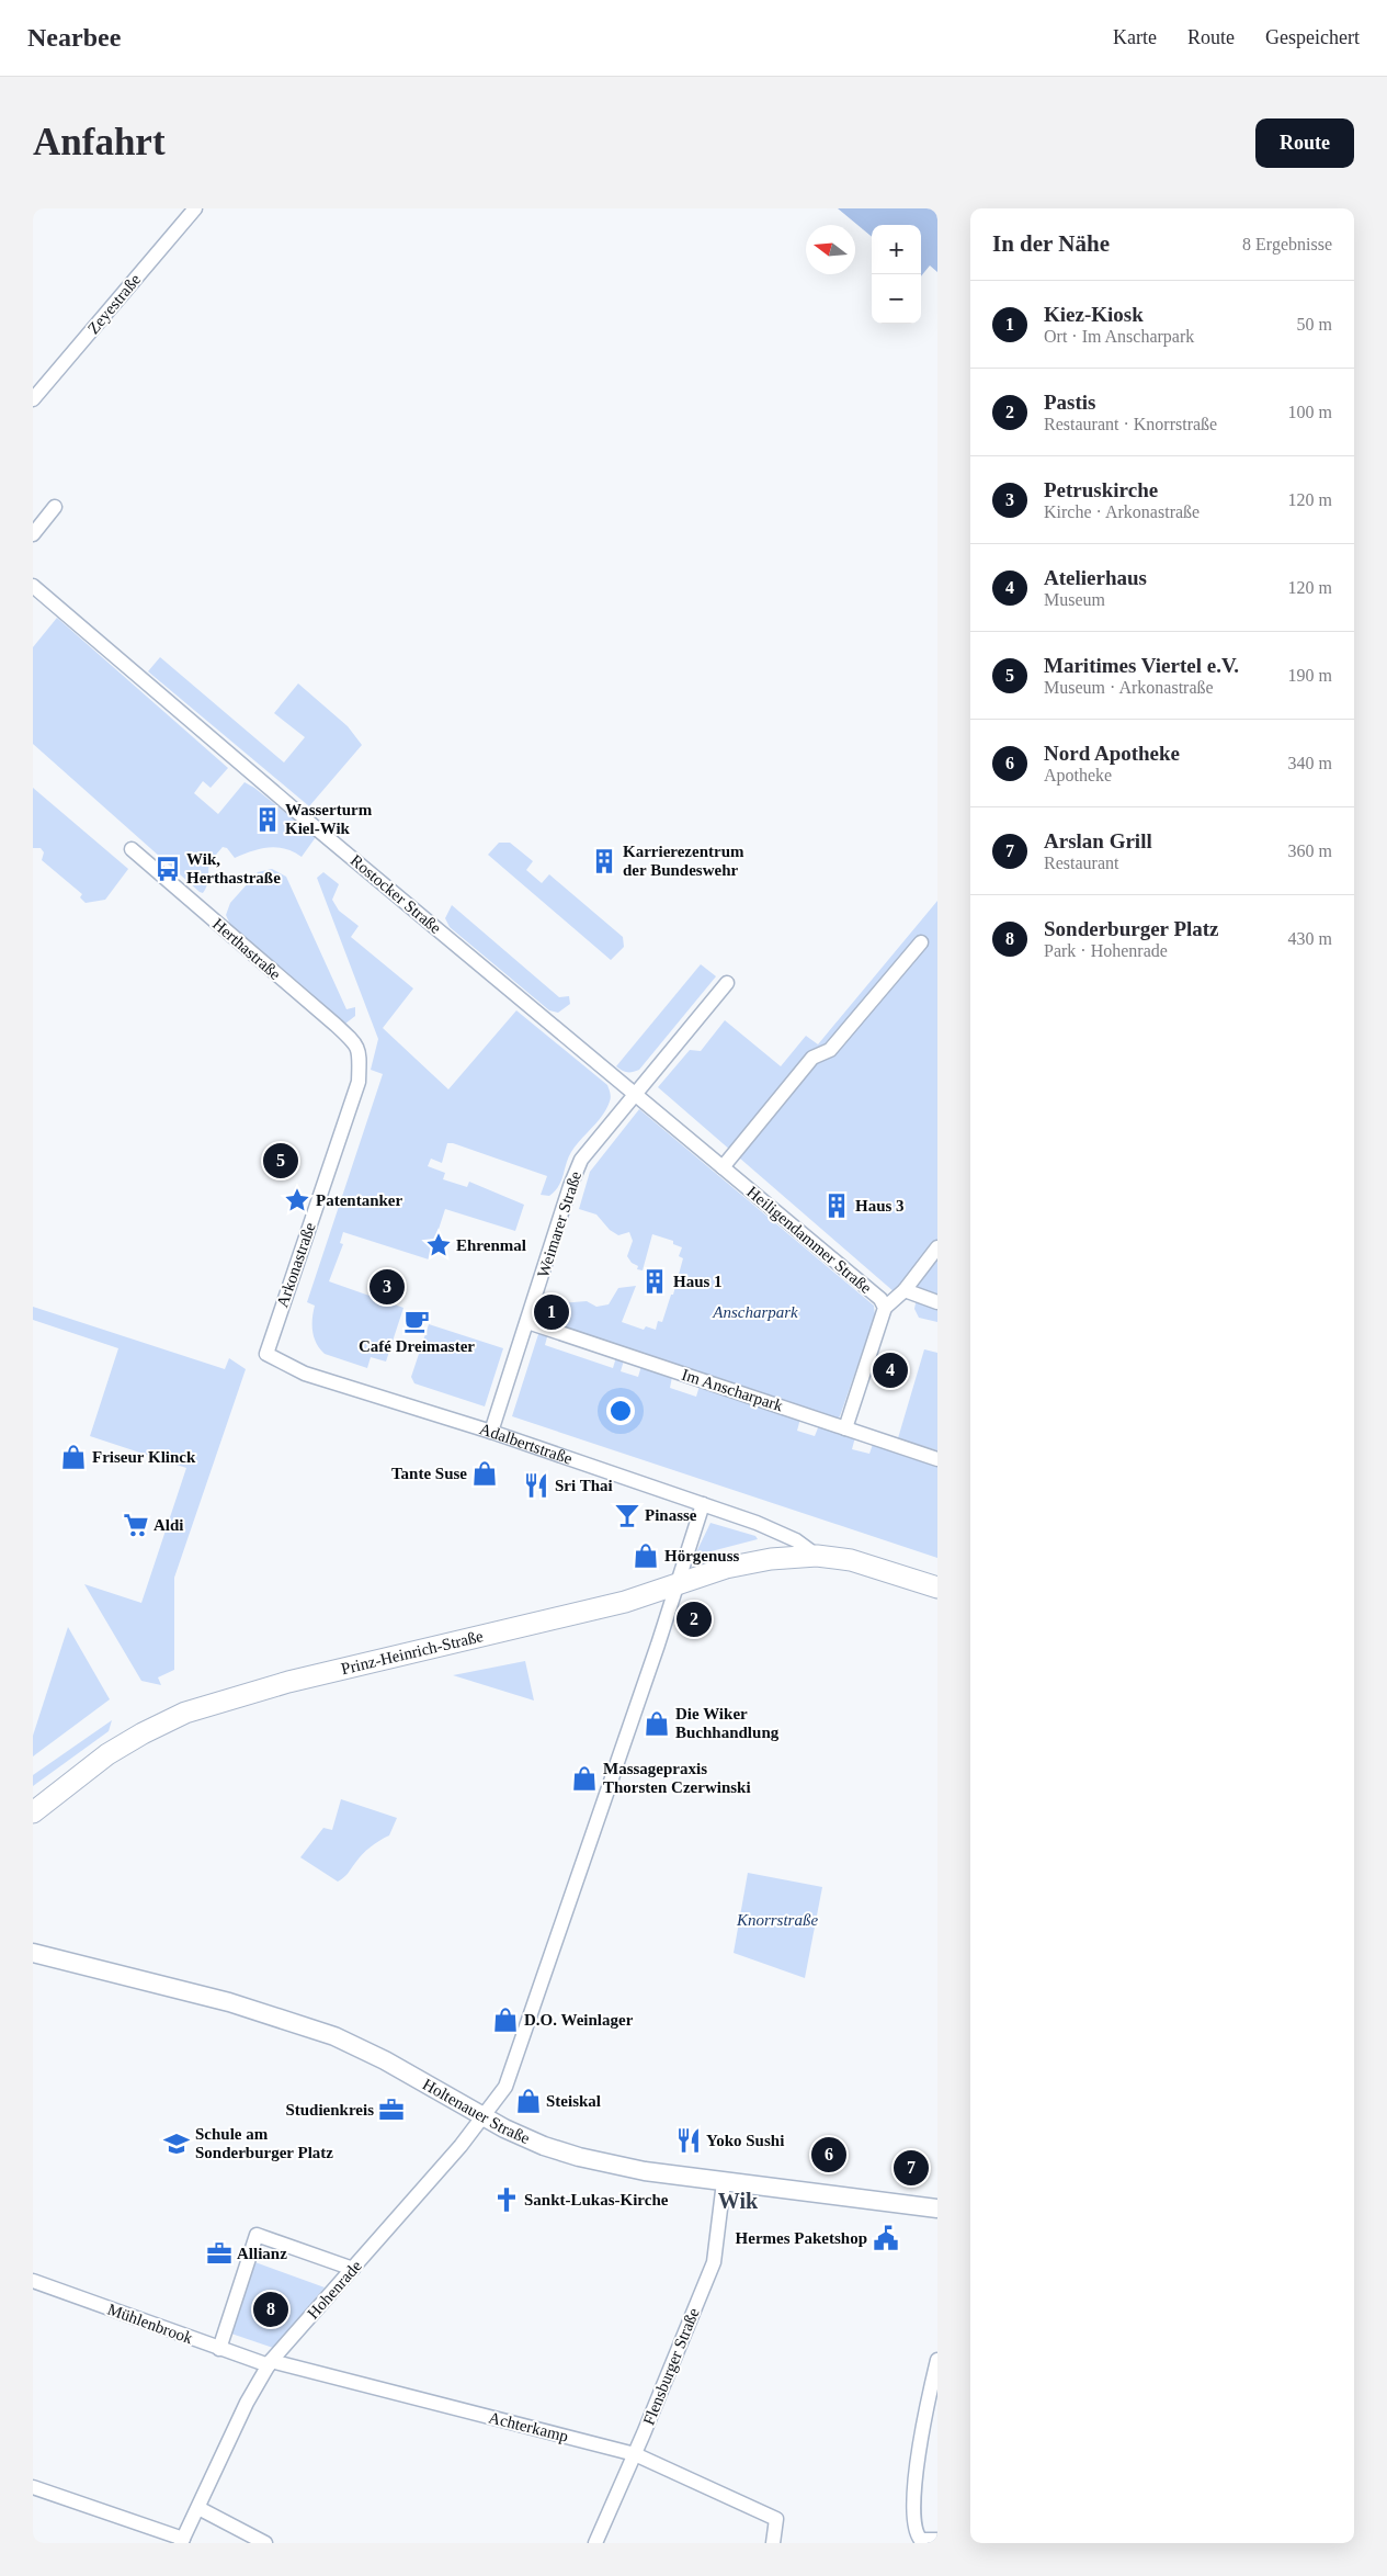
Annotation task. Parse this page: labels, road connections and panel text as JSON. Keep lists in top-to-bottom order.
{
  "streets": {
    "main road": ["Adalbertstraße", "Prinz-Heinrich-Straße"],
    "street": [
      "Zeyestraße",
      "Rostocker Straße",
      "Herthastraße",
      "Weimarer Straße",
      "Heiligendammer Straße",
      "Arkonastraße",
      "Im Anscharpark",
      "Holtenauer Straße",
      "Hohenrade",
      "Mühlenbrook",
      "Flensburger Straße",
      "Achterkamp"
    ]
  },
  "crossings": [
    ["Rostocker Straße", "Weimarer Straße"],
    ["Rostocker Straße", "Heiligendammer Straße"],
    ["Herthastraße", "Arkonastraße"],
    ["Weimarer Straße", "Heiligendammer Straße"],
    ["Weimarer Straße", "Im Anscharpark"],
    ["Weimarer Straße", "Adalbertstraße"],
    ["Heiligendammer Straße", "Im Anscharpark"],
    ["Arkonastraße", "Adalbertstraße"],
    ["Adalbertstraße", "Prinz-Heinrich-Straße"],
    ["Holtenauer Straße", "Hohenrade"],
    ["Holtenauer Straße", "Flensburger Straße"],
    ["Hohenrade", "Mühlenbrook"],
    ["Hohenrade", "Achterkamp"],
    ["Mühlenbrook", "Achterkamp"],
    ["Flensburger Straße", "Achterkamp"]
  ],
  "districts": ["Wik"],
  "parks": ["Anscharpark", "Knorrstraße"],
  "places": {
    "building": [
      "Wasserturm Kiel-Wik",
      "Karrierezentrum der Bundeswehr",
      "Haus 3",
      "Haus 1"
    ],
    "bus stop": ["Wik, Herthastraße"],
    "place": ["Patentanker", "Ehrenmal"],
    "cafe": ["Café Dreimaster"],
    "shop": [
      "Friseur Klinck",
      "Tante Suse",
      "Hörgenuss",
      "Die Wiker Buchhandlung",
      "Massagepraxis Thorsten Czerwinski",
      "D.O. Weinlager",
      "Steiskal"
    ],
    "restaurant": ["Sri Thai", "Yoko Sushi"],
    "bar": ["Pinasse"],
    "supermarket": ["Aldi"],
    "office": ["Studienkreis", "Allianz"],
    "school or university": ["Schule am Sonderburger Platz"],
    "church": ["Sankt-Lukas-Kirche"],
    "public building": ["Hermes Paketshop"]
  },
  "north": "left",
  "page": {
    "header": "Nearbee",
    "nav": ["Karte", "Route", "Gespeichert"],
    "buttons": "Route",
    "title": "Anfahrt",
    "heading": ["In der Nähe", "8 Ergebnisse"],
    "map_buttons": ["+", "−"],
    "list": [
      {
        "mark": "1",
        "name": "Kiez-Kiosk",
        "note": "Ort · Im Anscharpark",
        "value": "50 m"
      },
      {
        "mark": "2",
        "name": "Pastis",
        "note": "Restaurant · Knorrstraße",
        "value": "100 m"
      },
      {
        "mark": "3",
        "name": "Petruskirche",
        "note": "Kirche · Arkonastraße",
        "value": "120 m"
      },
      {
        "mark": "4",
        "name": "Atelierhaus",
        "note": "Museum",
        "value": "120 m"
      },
      {
        "mark": "5",
        "name": "Maritimes Viertel e.V.",
        "note": "Museum · Arkonastraße",
        "value": "190 m"
      },
      {
        "mark": "6",
        "name": "Nord Apotheke",
        "note": "Apotheke",
        "value": "340 m"
      },
      {
        "mark": "7",
        "name": "Arslan Grill",
        "note": "Restaurant",
        "value": "360 m"
      },
      {
        "mark": "8",
        "name": "Sonderburger Platz",
        "note": "Park · Hohenrade",
        "value": "430 m"
      }
    ],
    "pins": [
      "5",
      "3",
      "1",
      "4",
      "2",
      "6",
      "7",
      "8"
    ]
  }
}
